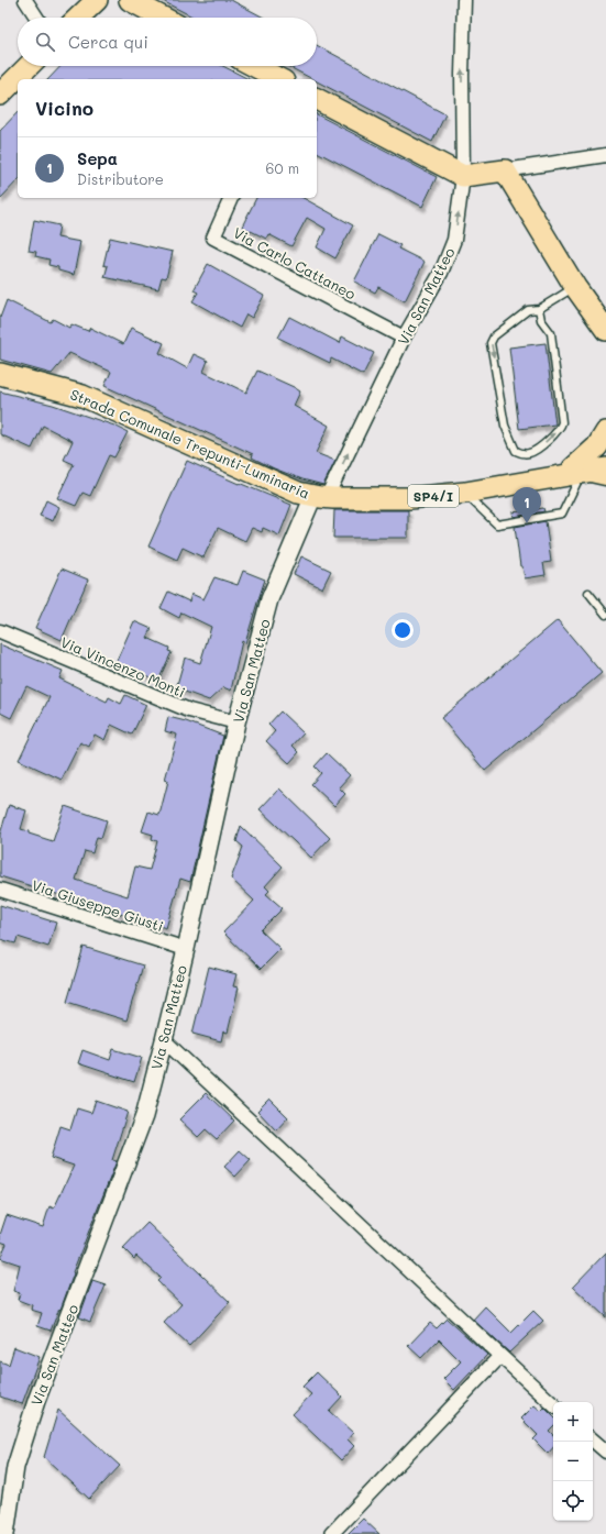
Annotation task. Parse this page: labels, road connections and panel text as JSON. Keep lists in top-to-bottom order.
{
  "streets": {
    "main road": ["Strada Comunale Trepunti-Luminaria", "SP4/I"],
    "street": [
      "Via Carlo Cattaneo",
      "Via San Matteo",
      "Via Vincenzo Monti",
      "Via Giuseppe Giusti"
    ]
  },
  "crossings": [
    ["Via Carlo Cattaneo", "Via San Matteo"],
    ["Via San Matteo", "Strada Comunale Trepunti-Luminaria"],
    ["Via San Matteo", "Via Vincenzo Monti"],
    ["Via San Matteo", "Via Giuseppe Giusti"]
  ],
  "page": {
    "search": "Cerca qui",
    "heading": "Vicino",
    "list": [
      {
        "mark": "1",
        "name": "Sepa",
        "note": "Distributore",
        "value": "60 m"
      }
    ],
    "pins": "1",
    "map_buttons": ["+", "−"]
  }
}
